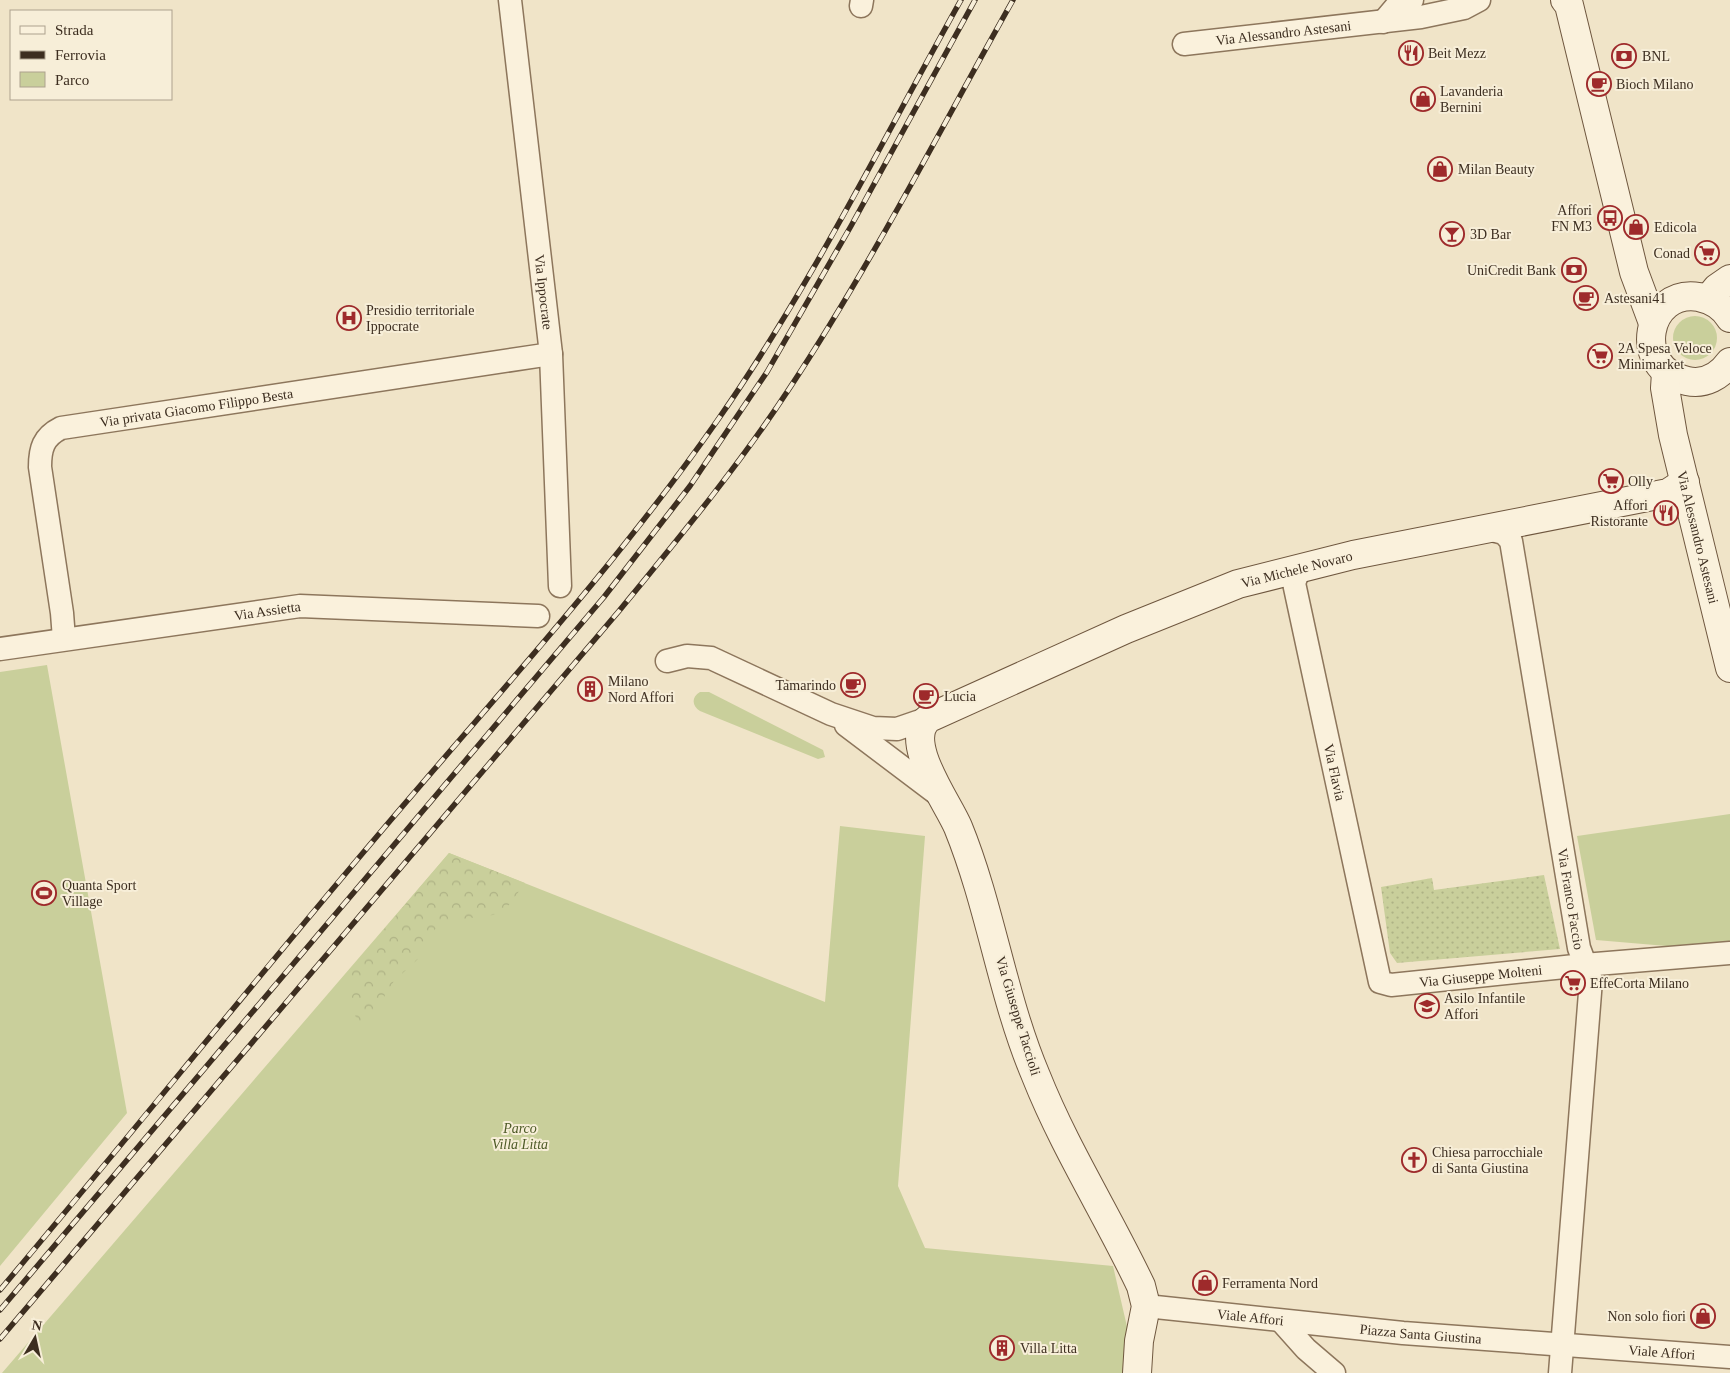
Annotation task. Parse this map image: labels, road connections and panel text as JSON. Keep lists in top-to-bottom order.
{
  "streets": {
    "street": [
      "Via Alessandro Astesani",
      "Via Ippocrate",
      "Via privata Giacomo Filippo Besta",
      "Via Michele Novaro",
      "Via Assietta",
      "Via Flavia",
      "Via Franco Faccio",
      "Via Giuseppe Molteni",
      "Via Giuseppe Taccioli",
      "Viale Affori",
      "Piazza Santa Giustina"
    ]
  },
  "crossings": [
    ["Via Alessandro Astesani", "Via Michele Novaro"],
    ["Via Ippocrate", "Via privata Giacomo Filippo Besta"],
    ["Via privata Giacomo Filippo Besta", "Via Assietta"],
    ["Via Michele Novaro", "Via Flavia"],
    ["Via Michele Novaro", "Via Franco Faccio"],
    ["Via Michele Novaro", "Via Giuseppe Taccioli"],
    ["Via Flavia", "Via Giuseppe Molteni"],
    ["Via Franco Faccio", "Via Giuseppe Molteni"],
    ["Via Franco Faccio", "Viale Affori"],
    ["Via Franco Faccio", "Piazza Santa Giustina"],
    ["Via Giuseppe Taccioli", "Viale Affori"],
    ["Viale Affori", "Piazza Santa Giustina"]
  ],
  "parks": ["Parco Villa Litta"],
  "places": {
    "restaurant": ["Beit Mezz", "Affori Ristorante"],
    "bank": ["BNL", "UniCredit Bank"],
    "cafe": [
      "Bioch Milano",
      "Astesani41",
      "Tamarindo",
      "Lucia"
    ],
    "shop": [
      "Lavanderia Bernini",
      "Milan Beauty",
      "Edicola",
      "Ferramenta Nord",
      "Non solo fiori"
    ],
    "bus stop": ["Affori FN M3"],
    "bar": ["3D Bar"],
    "supermarket": [
      "Conad",
      "2A Spesa Veloce Minimarket",
      "Olly",
      "EffeCorta Milano"
    ],
    "hospital": ["Presidio territoriale Ippocrate"],
    "building": ["Milano Nord Affori", "Villa Litta"],
    "sports": ["Quanta Sport Village"],
    "school or university": ["Asilo Infantile Affori"],
    "church": ["Chiesa parrocchiale di Santa Giustina"]
  },
  "legend": ["Strada", "Ferrovia", "Parco"],
  "north": "top"
}
